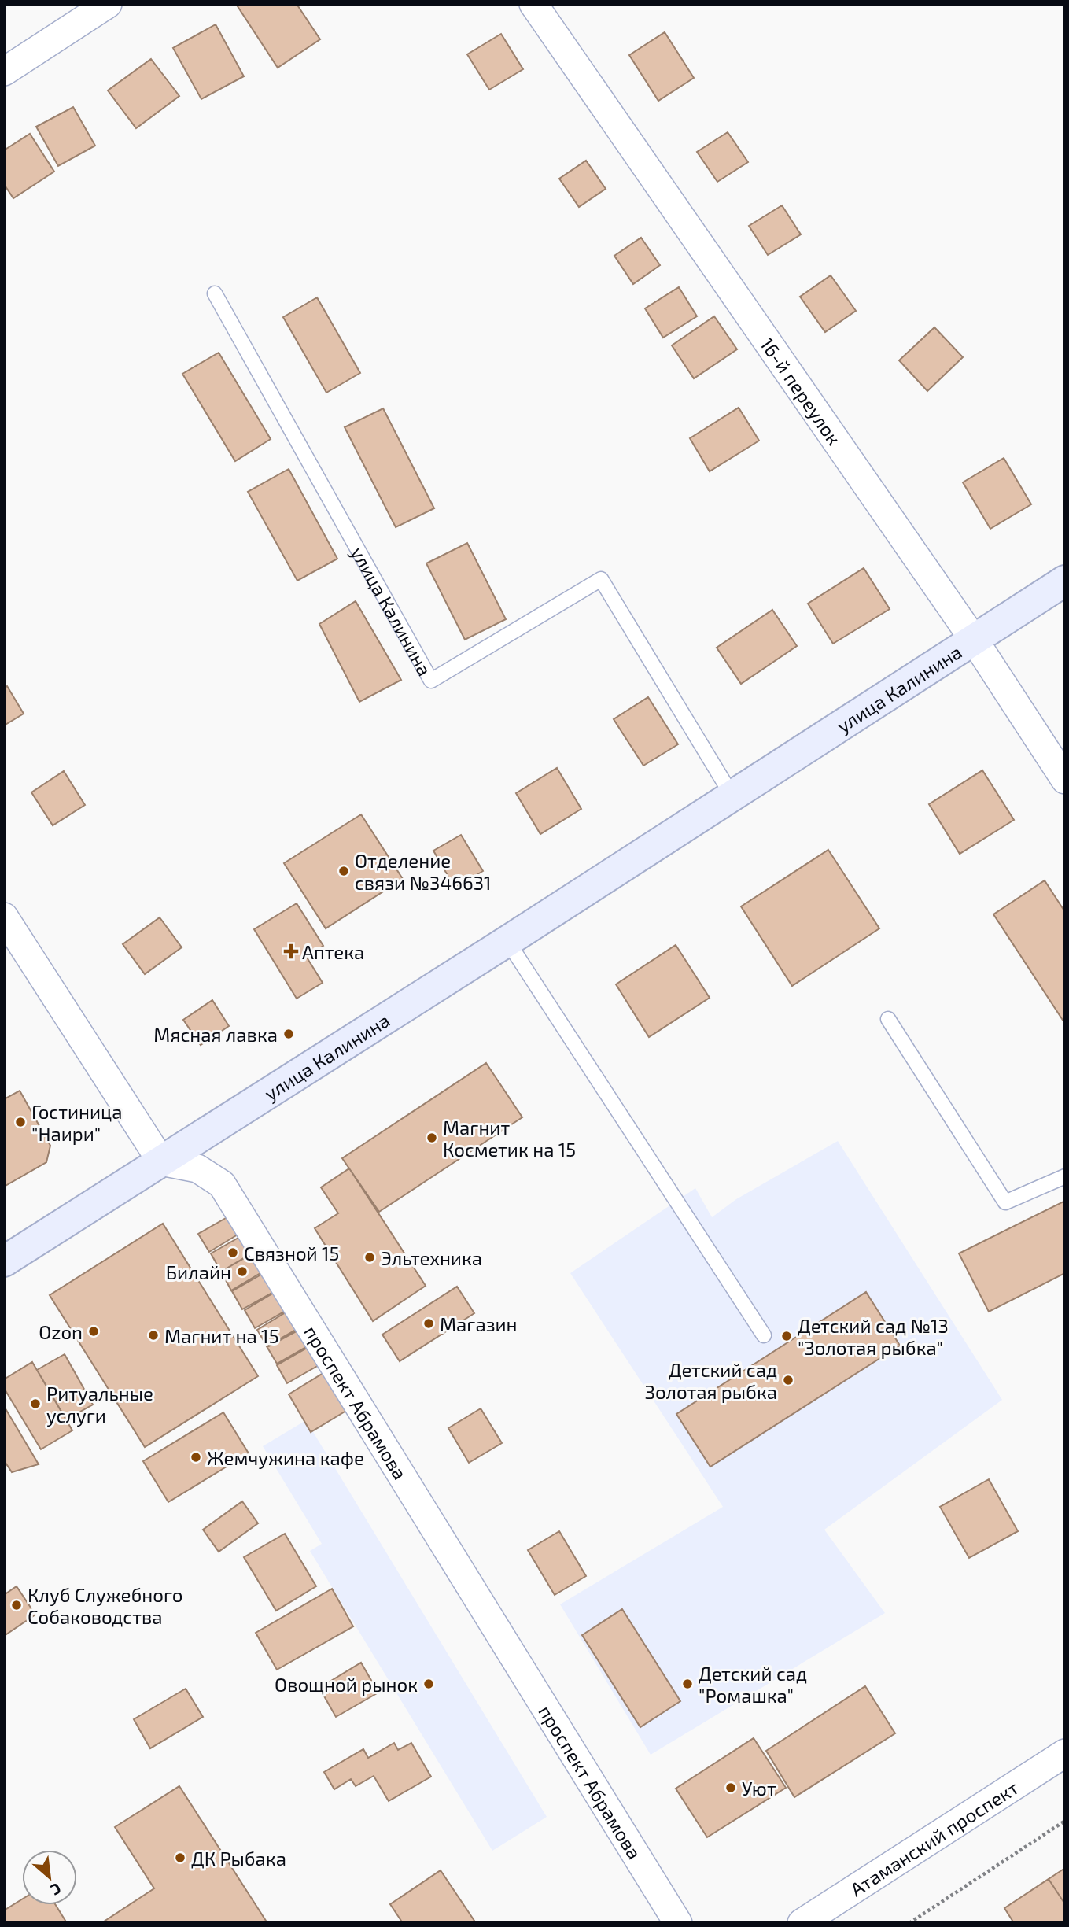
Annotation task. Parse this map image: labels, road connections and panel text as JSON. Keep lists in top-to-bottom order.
{
  "streets": {
    "main road": ["улица Калинина"],
    "street": ["16-й переулок", "проспект Абрамова", "Атаманский проспект"]
  },
  "crossings": [
    ["16-й переулок", "улица Калинина"],
    ["улица Калинина", "проспект Абрамова"]
  ],
  "places": {
    "other": [
      "Отделение связи №346631",
      "Мясная лавка",
      "Гостиница \"Наири\"",
      "Магнит Косметик на 15",
      "Связной 15",
      "Эльтехника",
      "Билайн",
      "Магазин",
      "Ozon",
      "Магнит на 15",
      "Детский сад №13 \"Золотая рыбка\"",
      "Детский сад Золотая рыбка",
      "Ритуальные услуги",
      "Жемчужина кафе",
      "Клуб Служебного Собаководства",
      "Овощной рынок",
      "Детский сад \"Ромашка\"",
      "Уют",
      "ДК Рыбака"
    ],
    "health": ["Аптека"]
  },
  "north": "bottom right"
}
